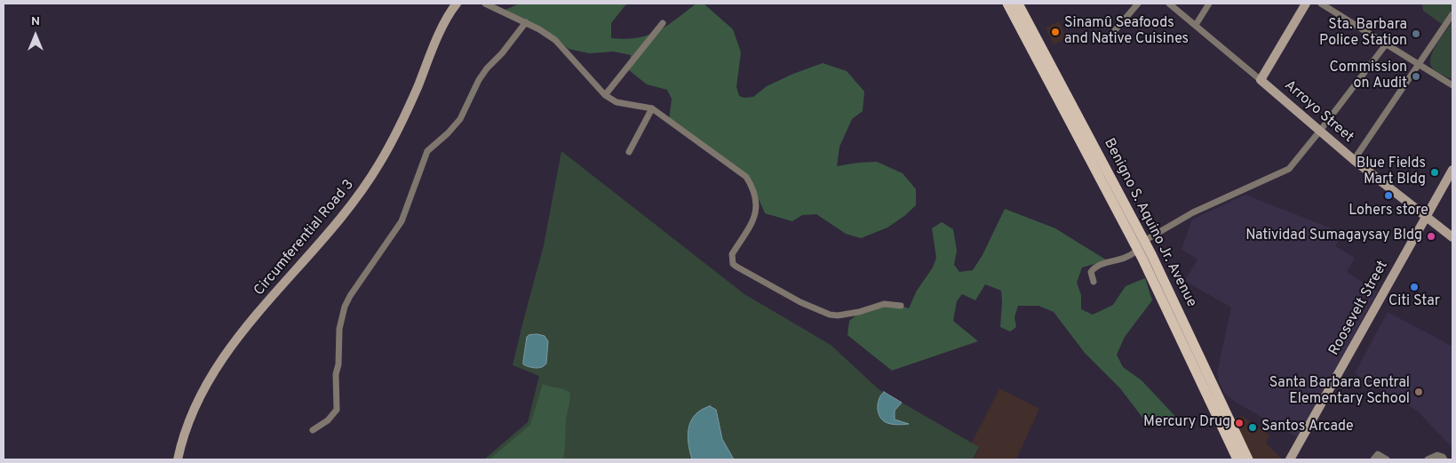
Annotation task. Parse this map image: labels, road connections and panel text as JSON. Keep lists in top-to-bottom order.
{
  "streets": {
    "main road": [
      "Arroyo Street",
      "Benigno S. Aquino Jr. Avenue",
      "Circumferential Road 3",
      "Roosevelt Street"
    ]
  },
  "crossings": [
    ["Arroyo Street", "Roosevelt Street"]
  ],
  "places": [
    "Sinamû Seafoods and Native Cuisines",
    "Sta. Barbara Police Station",
    "Commission on Audit",
    "Blue Fields Mart Bldg",
    "Lohers store",
    "Natividad Sumagaysay Bldg",
    "Citi Star",
    "Santa Barbara Central Elementary School",
    "Mercury Drug",
    "Santos Arcade"
  ],
  "north": "top"
}
